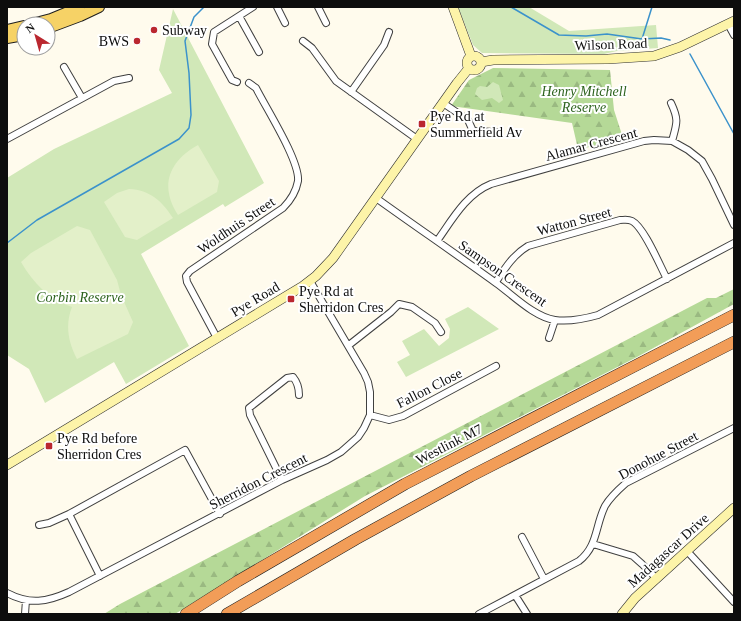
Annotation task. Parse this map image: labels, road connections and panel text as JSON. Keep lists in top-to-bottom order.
{
  "streets": {
    "highway": ["Westlink M7"],
    "street": [
      "Wilson Road",
      "Alamar Crescent",
      "Watton Street",
      "Woldhuis Street",
      "Sampson Crescent",
      "Pye Road",
      "Fallon Close",
      "Donohue Street",
      "Sherridon Crescent",
      "Madagascar Drive"
    ]
  },
  "crossings": [
    ["Wilson Road", "Pye Road"],
    ["Alamar Crescent", "Sampson Crescent"],
    ["Watton Street", "Sampson Crescent"],
    ["Woldhuis Street", "Pye Road"],
    ["Sampson Crescent", "Pye Road"],
    ["Pye Road", "Sherridon Crescent"],
    ["Fallon Close", "Sherridon Crescent"]
  ],
  "parks": ["Henry Mitchell Reserve", "Corbin Reserve"],
  "places": {
    "other": ["Subway", "BWS"],
    "transit": ["Pye Rd at Summerfield Av", "Pye Rd at Sherridon Cres", "Pye Rd before Sherridon Cres"]
  },
  "north": "top left"
}
